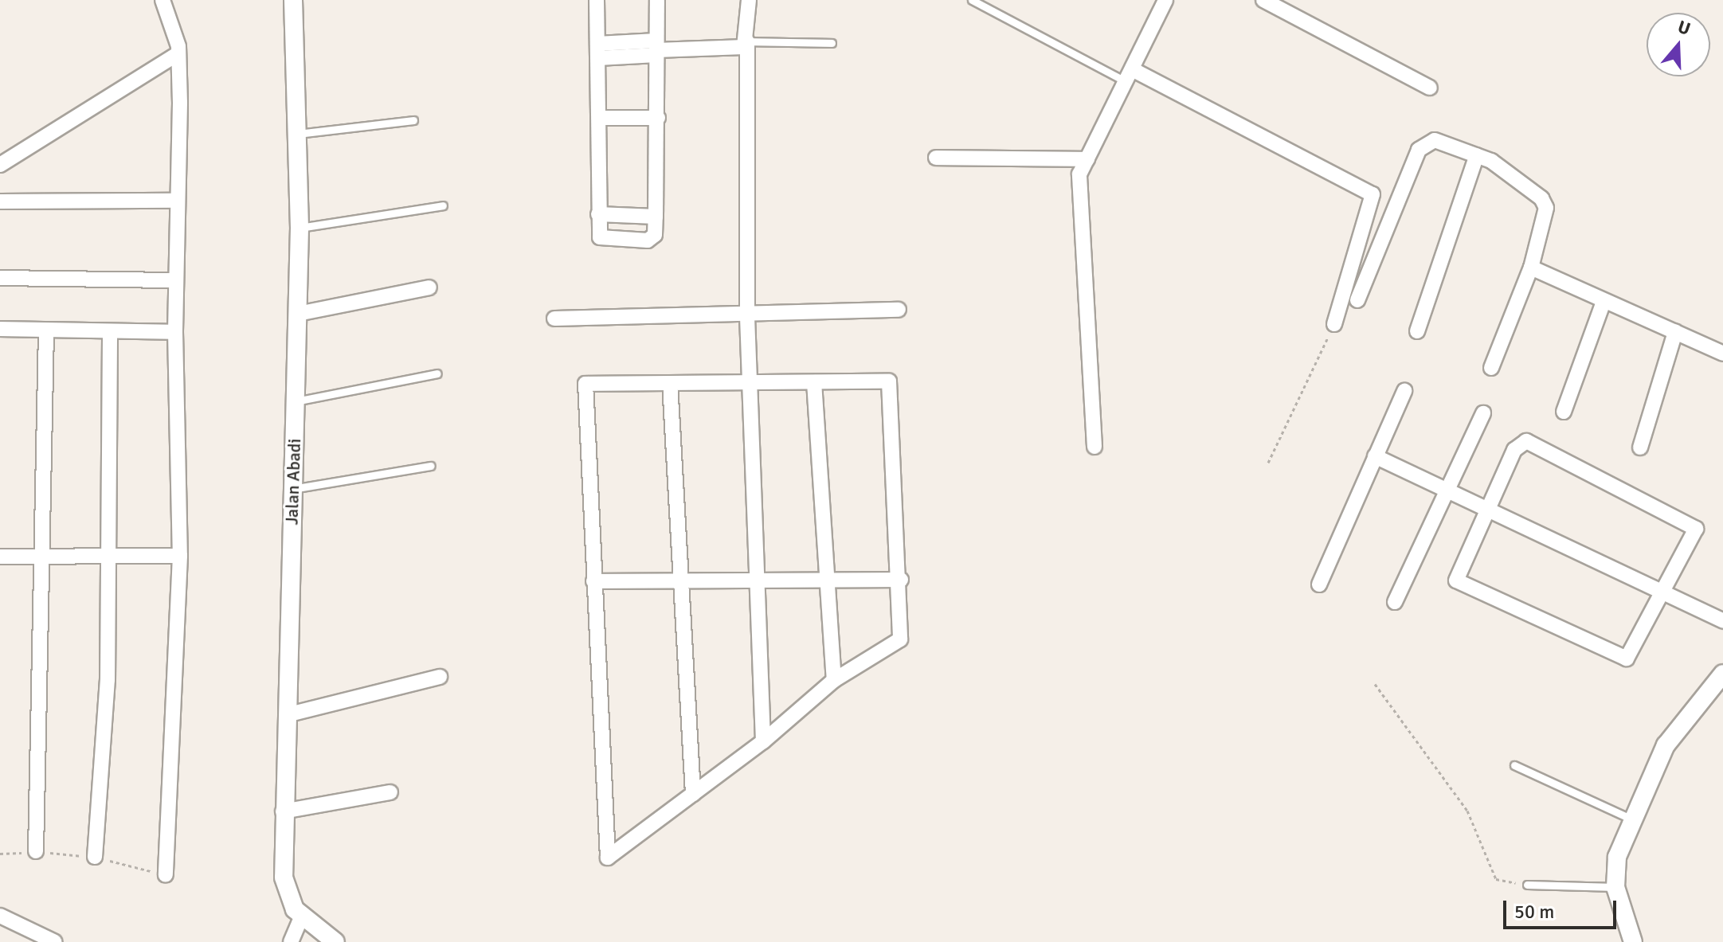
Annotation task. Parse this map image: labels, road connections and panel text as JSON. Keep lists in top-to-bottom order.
{
  "streets": {
    "street": ["Jalan Abadi"]
  },
  "scale_bar": "50 m",
  "north": "top"
}
